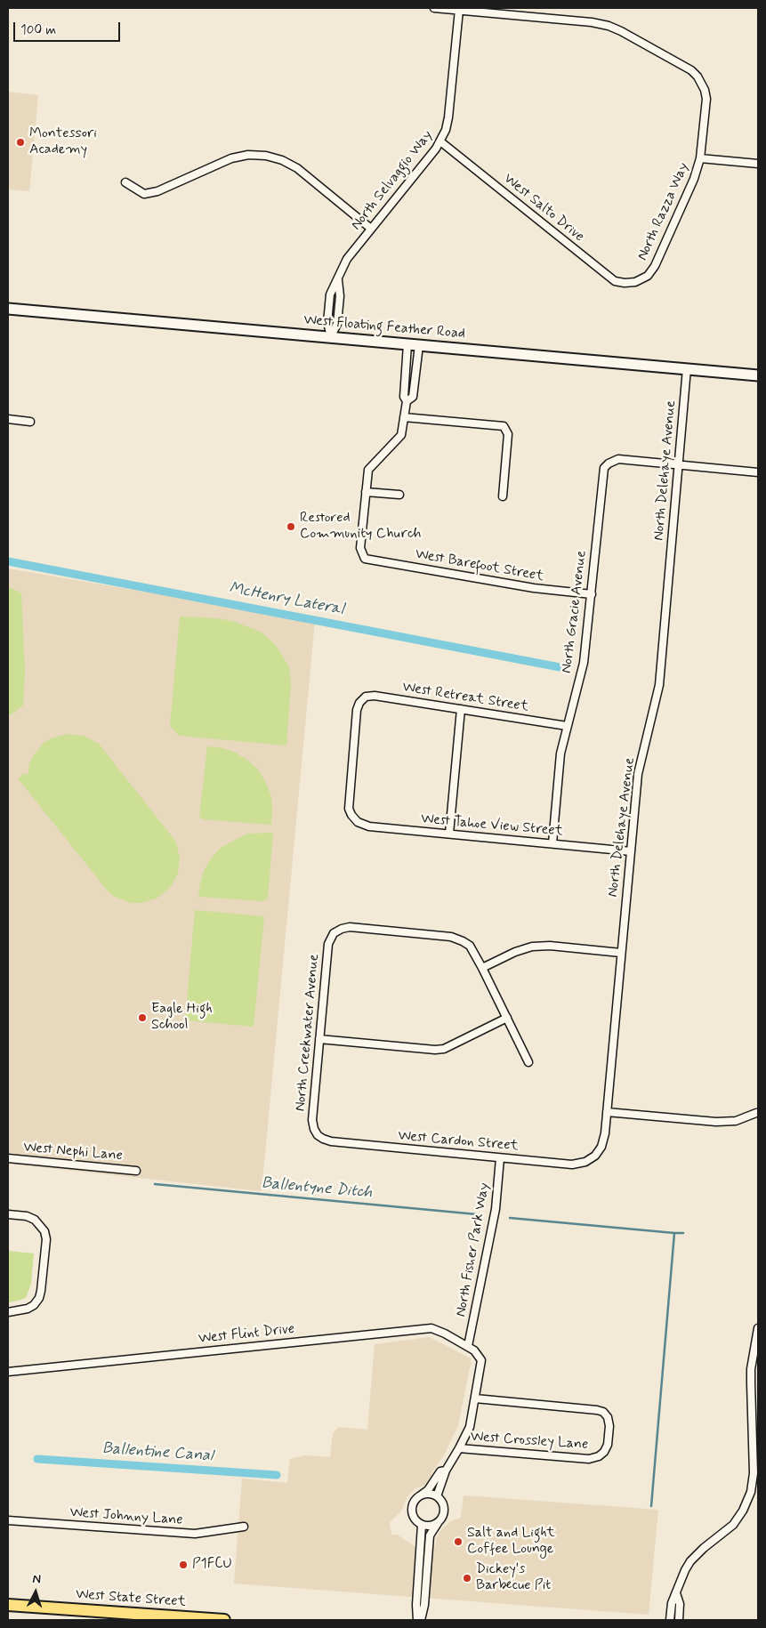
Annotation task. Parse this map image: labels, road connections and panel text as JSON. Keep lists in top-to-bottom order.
{
  "streets": {
    "main road": ["West Floating Feather Road", "West State Street"],
    "street": [
      "North Selvaggio Way",
      "West Salto Drive",
      "North Razza Way",
      "North Delehaye Avenue",
      "West Barefoot Street",
      "North Gracie Avenue",
      "West Retreat Street",
      "West Tahoe View Street",
      "North Creekwater Avenue",
      "West Cardon Street",
      "West Nephi Lane",
      "North Fisher Park Way",
      "West Flint Drive",
      "West Crossley Lane",
      "West Johnny Lane"
    ]
  },
  "crossings": [
    ["North Selvaggio Way", "West Salto Drive"],
    ["North Selvaggio Way", "North Razza Way"],
    ["North Selvaggio Way", "West Floating Feather Road"],
    ["West Salto Drive", "North Razza Way"],
    ["West Floating Feather Road", "North Delehaye Avenue"],
    ["North Delehaye Avenue", "North Gracie Avenue"],
    ["North Delehaye Avenue", "West Tahoe View Street"],
    ["North Delehaye Avenue", "West Cardon Street"],
    ["West Barefoot Street", "North Gracie Avenue"],
    ["North Gracie Avenue", "West Retreat Street"],
    ["North Gracie Avenue", "West Tahoe View Street"],
    ["West Retreat Street", "West Tahoe View Street"],
    ["North Creekwater Avenue", "West Cardon Street"],
    ["West Cardon Street", "North Fisher Park Way"],
    ["North Fisher Park Way", "West Flint Drive"],
    ["West Flint Drive", "West Crossley Lane"]
  ],
  "water": ["McHenry Lateral", "Ballentyne Ditch", "Ballentine Canal"],
  "places": [
    "Montessori Academy",
    "Restored Community Church",
    "Eagle High School",
    "Salt and Light Coffee Lounge",
    "P1FCU",
    "Dickey's Barbecue Pit"
  ],
  "scale_bar": "100 m",
  "north": "top"
}
